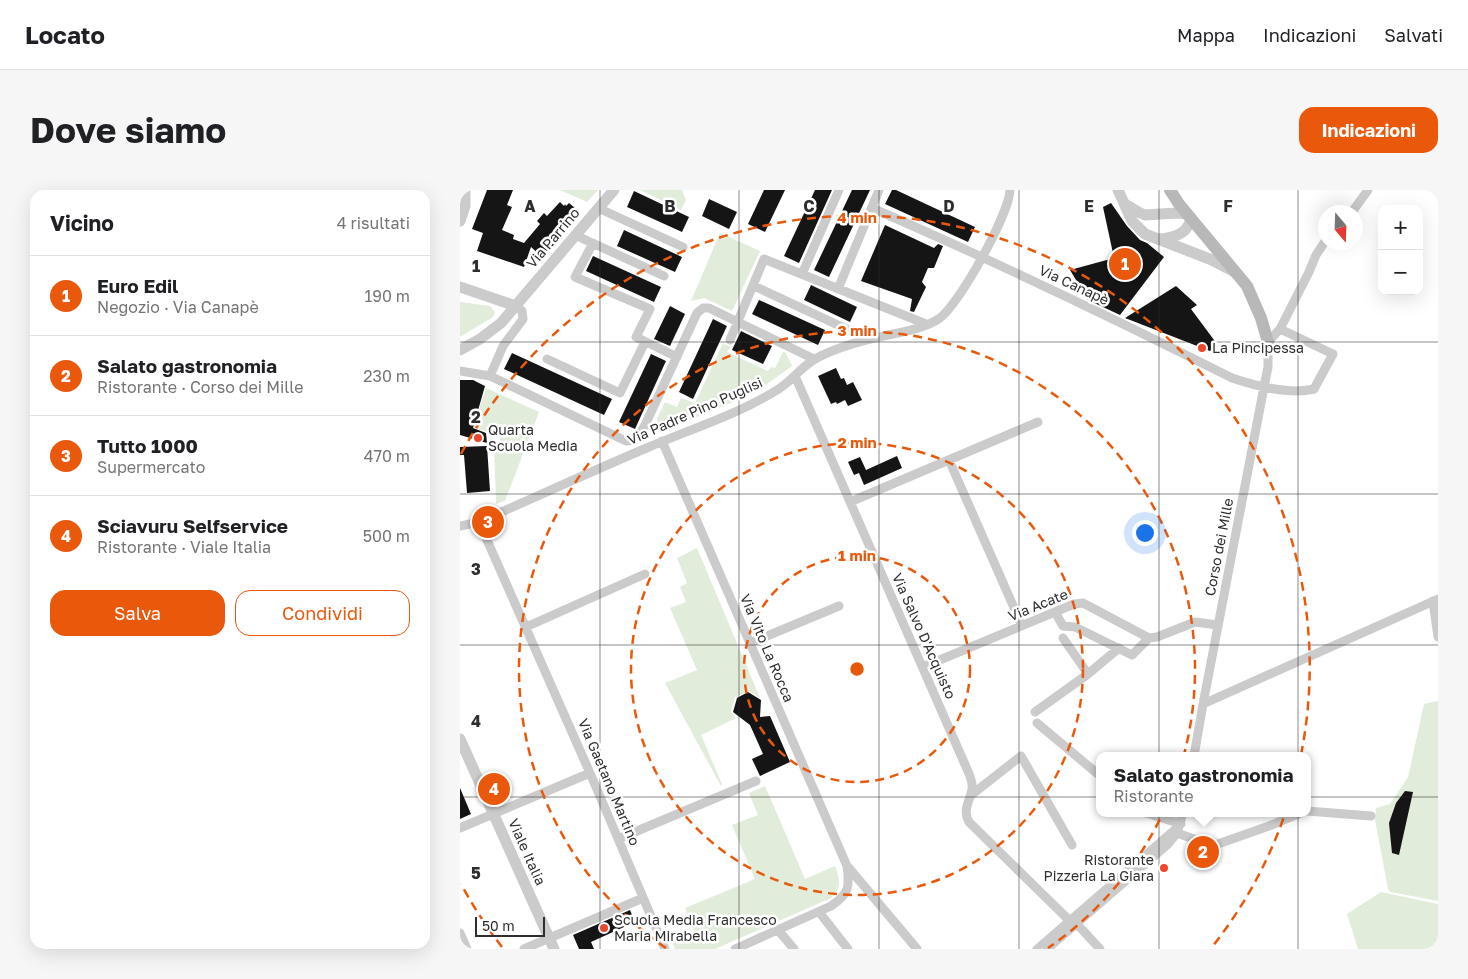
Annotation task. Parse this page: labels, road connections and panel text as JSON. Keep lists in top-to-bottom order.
{
  "streets": {
    "street": [
      "Via Parrino",
      "Via Canapè",
      "Via Padre Pino Puglisi",
      "Corso dei Mille",
      "Via Acate",
      "Via Salvo D'Acquisto",
      "Via Vito La Rocca",
      "Via Gaetano Martino",
      "Viale Italia"
    ]
  },
  "crossings": [
    ["Via Canapè", "Via Padre Pino Puglisi"],
    ["Via Canapè", "Corso dei Mille"],
    ["Via Padre Pino Puglisi", "Via Salvo D'Acquisto"],
    ["Via Padre Pino Puglisi", "Via Vito La Rocca"],
    ["Via Padre Pino Puglisi", "Via Gaetano Martino"],
    ["Via Acate", "Via Salvo D'Acquisto"]
  ],
  "places": [
    "La Pincipessa",
    "Quarta Scuola Media",
    "Ristorante Pizzeria La Giara",
    "Scuola Media Francesco Maria Mirabella"
  ],
  "scale_bar": "50 m",
  "north": "bottom",
  "page": {
    "header": "Locato",
    "nav": ["Mappa", "Indicazioni", "Salvati"],
    "buttons": [
      "Indicazioni",
      ["Salva", "Condividi"]
    ],
    "title": "Dove siamo",
    "heading": ["Vicino", "4 risultati"],
    "map_buttons": ["+", "−"],
    "pins": [
      "1",
      "3",
      "4",
      "2"
    ],
    "list": [
      {
        "mark": "1",
        "name": "Euro Edil",
        "note": "Negozio · Via Canapè",
        "value": "190 m"
      },
      {
        "mark": "2",
        "name": "Salato gastronomia",
        "note": "Ristorante · Corso dei Mille",
        "value": "230 m"
      },
      {
        "mark": "3",
        "name": "Tutto 1000",
        "note": "Supermercato",
        "value": "470 m"
      },
      {
        "mark": "4",
        "name": "Sciavuru Selfservice",
        "note": "Ristorante · Viale Italia",
        "value": "500 m"
      }
    ],
    "popup": ["Salato gastronomia", "Ristorante"],
    "scale": "50 m"
  },
  "grid": {
    "columns": [
      "A",
      "B",
      "C",
      "D",
      "E",
      "F"
    ],
    "rows": [
      "1",
      "2",
      "3",
      "4",
      "5"
    ]
  },
  "rings": [
    "4 min",
    "3 min",
    "2 min",
    "1 min"
  ]
}
